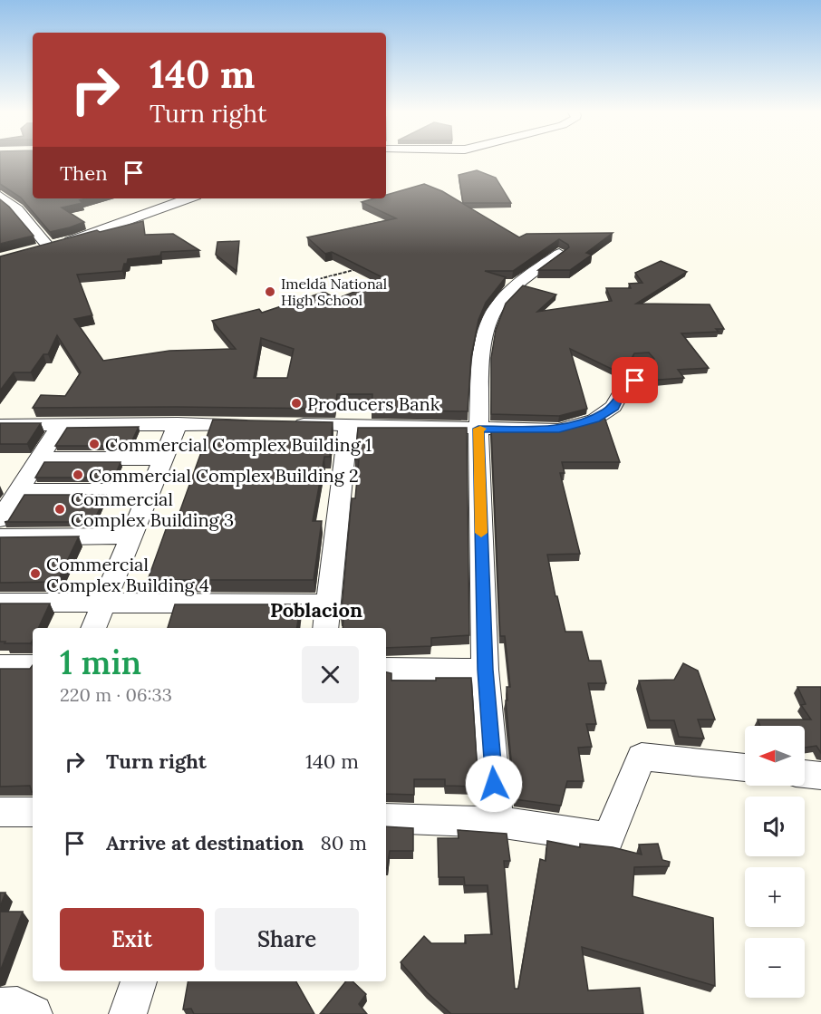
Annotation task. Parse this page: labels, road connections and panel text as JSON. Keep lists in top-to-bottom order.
{
  "districts": ["Poblacion"],
  "places": [
    "Imelda National High School",
    "Producers Bank",
    "Commercial Complex Building 1",
    "Commercial Complex Building 2",
    "Commercial Complex Building 3",
    "Commercial Complex Building 4"
  ],
  "north": "left",
  "page": {
    "turn": ["140 m", "Turn right"],
    "then": "Then",
    "heading": ["1 min", "220 m · 06:33"],
    "list": [
      {
        "name": "Turn right",
        "value": "140 m"
      },
      {
        "name": "Arrive at destination",
        "value": "80 m"
      }
    ],
    "map_buttons": ["+", "−"],
    "buttons": ["Exit", "Share"]
  }
}
